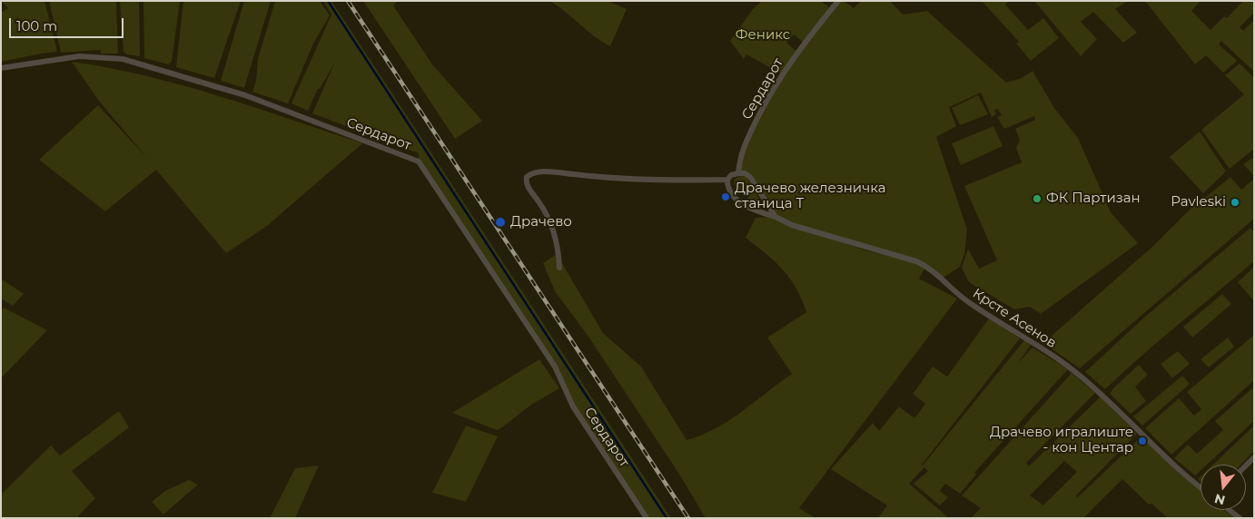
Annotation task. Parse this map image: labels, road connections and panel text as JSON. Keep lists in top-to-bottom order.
{
  "streets": {
    "street": ["Сердарот", "Крсте Асенов"]
  },
  "parks": ["Феникс"],
  "places": [
    "Драчево железничка станица Т",
    "ФК Партизан",
    "Pavleski",
    "Драчево",
    "Драчево игралиште - кон Центар"
  ],
  "scale_bar": "100 m",
  "north": "bottom"
}
